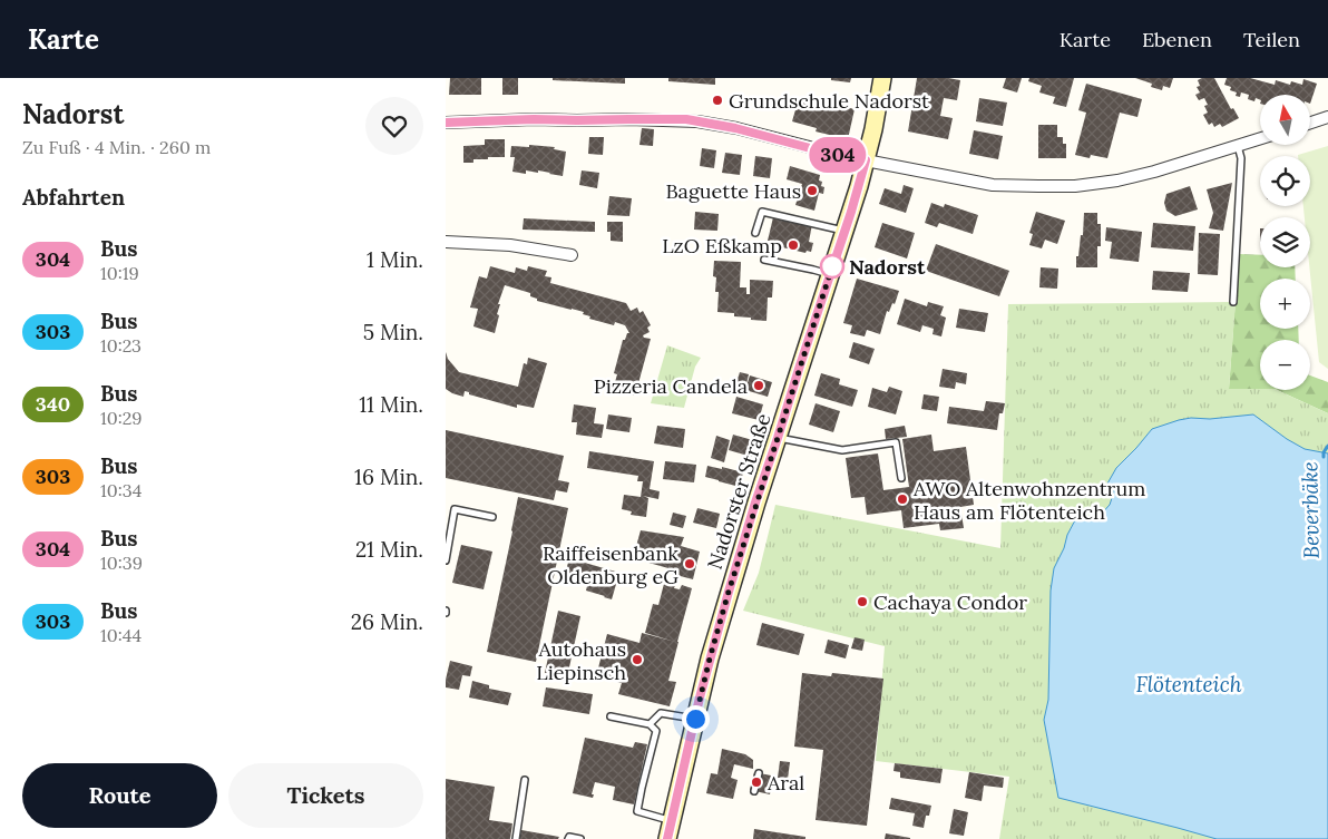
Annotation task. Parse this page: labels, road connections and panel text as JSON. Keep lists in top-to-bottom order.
{
  "streets": {
    "street": ["Nadorster Straße"]
  },
  "water": ["Beverbäke", "Flötenteich"],
  "places": [
    "Grundschule Nadorst",
    "Baguette Haus",
    "LzO Eßkamp",
    "Nadorst",
    "Pizzeria Candela",
    "AWO Altenwohnzentrum Haus am Flötenteich",
    "Raiffeisenbank Oldenburg eG",
    "Cachaya Condor",
    "Autohaus Liepinsch",
    "Aral"
  ],
  "lines": ["bus line 304"],
  "north": "top",
  "page": {
    "header": "Karte",
    "nav": ["Karte", "Ebenen", "Teilen"],
    "heading": [
      ["Nadorst", "Zu Fuß · 4 Min. · 260 m"],
      "Abfahrten"
    ],
    "on_map": "304",
    "map_buttons": ["+", "−"],
    "list": [
      {
        "mark": "304",
        "name": "Bus",
        "note": "10:19",
        "value": "1 Min."
      },
      {
        "mark": "303",
        "name": "Bus",
        "note": "10:23",
        "value": "5 Min."
      },
      {
        "mark": "340",
        "name": "Bus",
        "note": "10:29",
        "value": "11 Min."
      },
      {
        "mark": "303",
        "name": "Bus",
        "note": "10:34",
        "value": "16 Min."
      },
      {
        "mark": "304",
        "name": "Bus",
        "note": "10:39",
        "value": "21 Min."
      },
      {
        "mark": "303",
        "name": "Bus",
        "note": "10:44",
        "value": "26 Min."
      }
    ],
    "buttons": ["Route", "Tickets"]
  }
}
